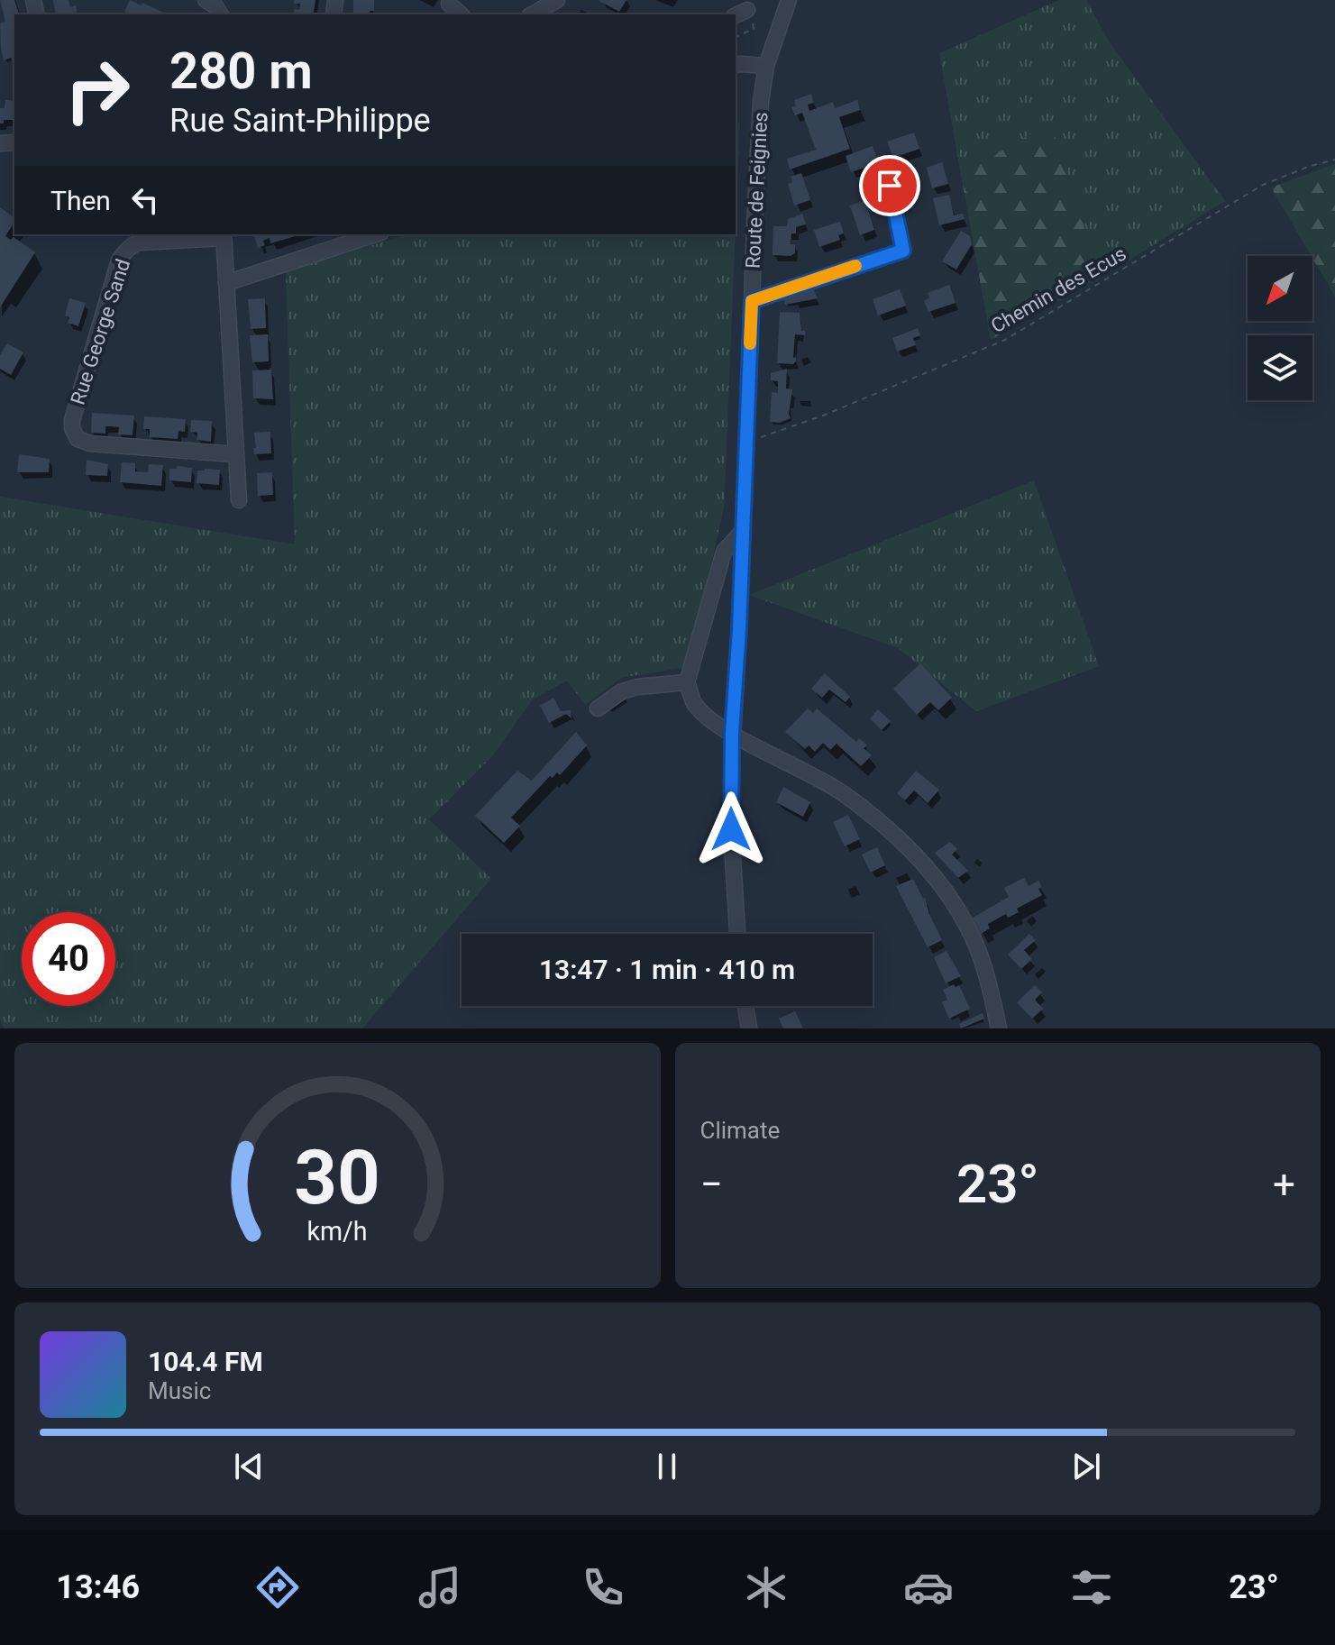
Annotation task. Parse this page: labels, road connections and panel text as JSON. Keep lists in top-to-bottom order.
{
  "streets": {
    "street": ["Route de Feignies", "Rue George Sand"],
    "path": ["Chemin des Ecus"]
  },
  "crossings": [
    ["Route de Feignies", "Chemin des Ecus"]
  ],
  "north": "bottom left",
  "page": {
    "turn": ["280 m", "Rue Saint-Philippe"],
    "then": "Then",
    "limit": "40",
    "trip": "13:47 · 1 min · 410 m",
    "tile": "Climate",
    "heat": ["−", "23°", "+"],
    "song": ["104.4 FM", "Music"],
    "tabs": ["13:46", "23°"],
    "gauge": ["30", "km/h"]
  }
}
